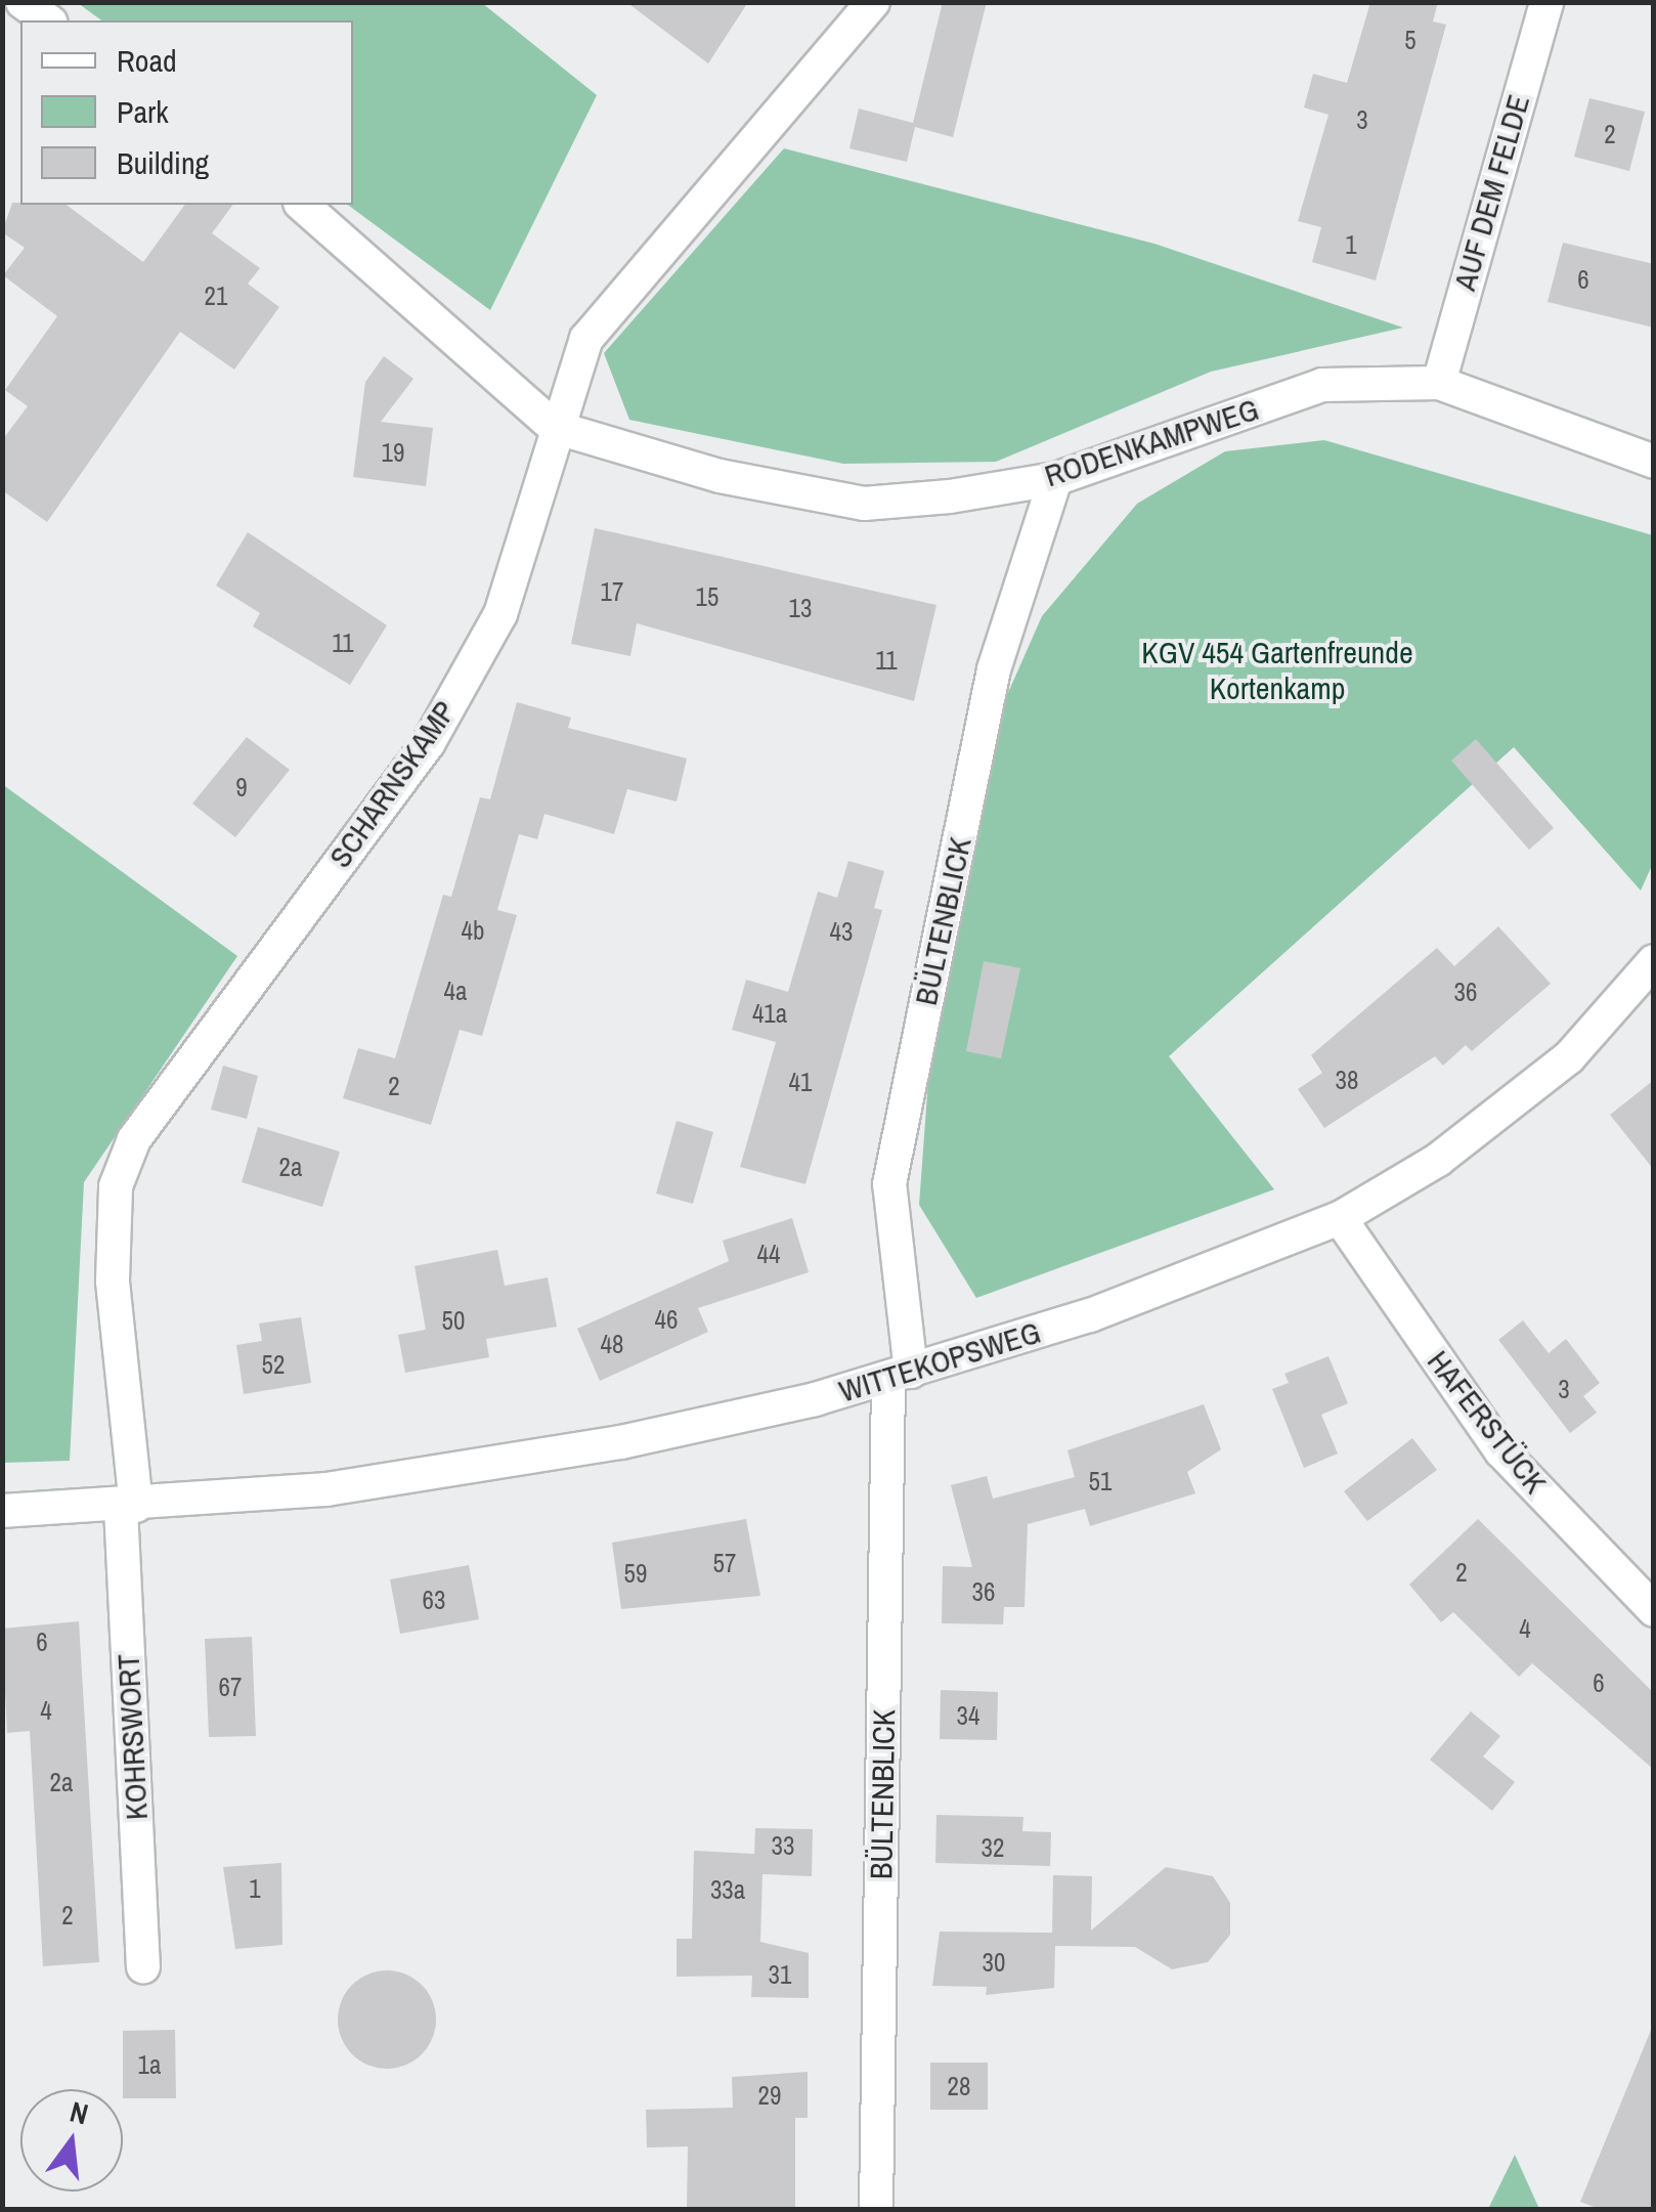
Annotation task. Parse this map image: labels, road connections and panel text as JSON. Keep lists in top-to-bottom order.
{
  "streets": {
    "street": [
      "AUF DEM FELDE",
      "RODENKAMPWEG",
      "SCHARNSKAMP",
      "BÜLTENBLICK",
      "WITTEKOPSWEG",
      "HAFERSTÜCK",
      "KOHRSWORT"
    ]
  },
  "crossings": [
    ["AUF DEM FELDE", "RODENKAMPWEG"],
    ["RODENKAMPWEG", "SCHARNSKAMP"],
    ["RODENKAMPWEG", "BÜLTENBLICK"],
    ["SCHARNSKAMP", "WITTEKOPSWEG"],
    ["SCHARNSKAMP", "KOHRSWORT"],
    ["BÜLTENBLICK", "WITTEKOPSWEG"],
    ["WITTEKOPSWEG", "HAFERSTÜCK"],
    ["WITTEKOPSWEG", "KOHRSWORT"]
  ],
  "parks": ["KGV 454 Gartenfreunde Kortenkamp"],
  "house_numbers": [
    "5",
    "3",
    "2",
    "1",
    "6",
    "21",
    "19",
    "17",
    "15",
    "13",
    "11",
    "11",
    "9",
    "4b",
    "43",
    "4a",
    "36",
    "41a",
    "38",
    "41",
    "2",
    "2a",
    "44",
    "46",
    "50",
    "48",
    "52",
    "3",
    "51",
    "57",
    "2",
    "59",
    "36",
    "63",
    "4",
    "6",
    "6",
    "67",
    "4",
    "34",
    "2a",
    "33",
    "32",
    "1",
    "33a",
    "2",
    "30",
    "31",
    "1a",
    "28",
    "29"
  ],
  "legend": ["Road", "Park", "Building"],
  "north": "top"
}
